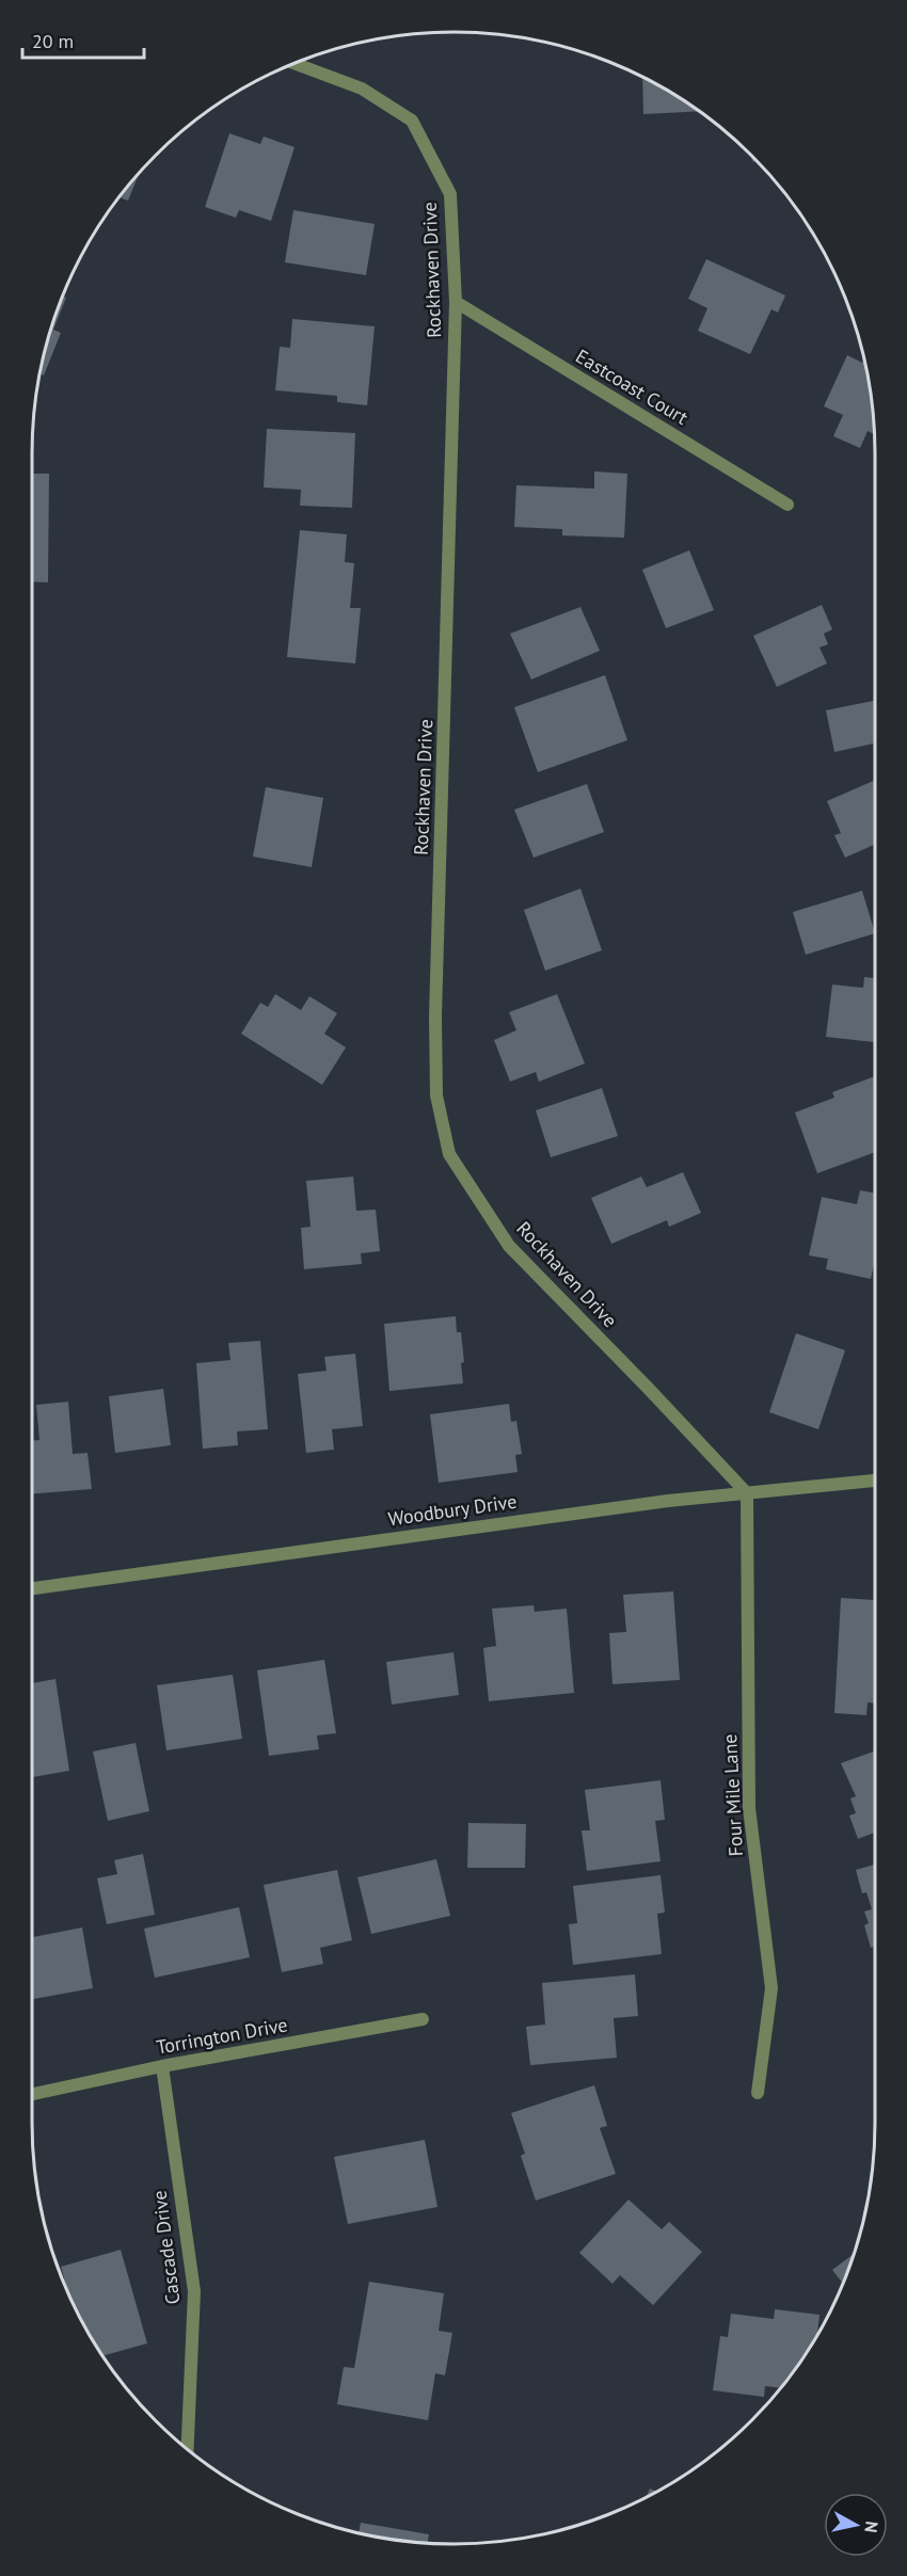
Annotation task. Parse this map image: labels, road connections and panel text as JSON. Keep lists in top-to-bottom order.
{
  "streets": {
    "street": [
      "Rockhaven Drive",
      "Eastcoast Court",
      "Woodbury Drive",
      "Four Mile Lane",
      "Torrington Drive",
      "Cascade Drive"
    ]
  },
  "crossings": [
    ["Rockhaven Drive", "Eastcoast Court"],
    ["Rockhaven Drive", "Woodbury Drive"],
    ["Rockhaven Drive", "Four Mile Lane"],
    ["Woodbury Drive", "Four Mile Lane"],
    ["Torrington Drive", "Cascade Drive"]
  ],
  "scale_bar": "20 m",
  "north": "right"
}
